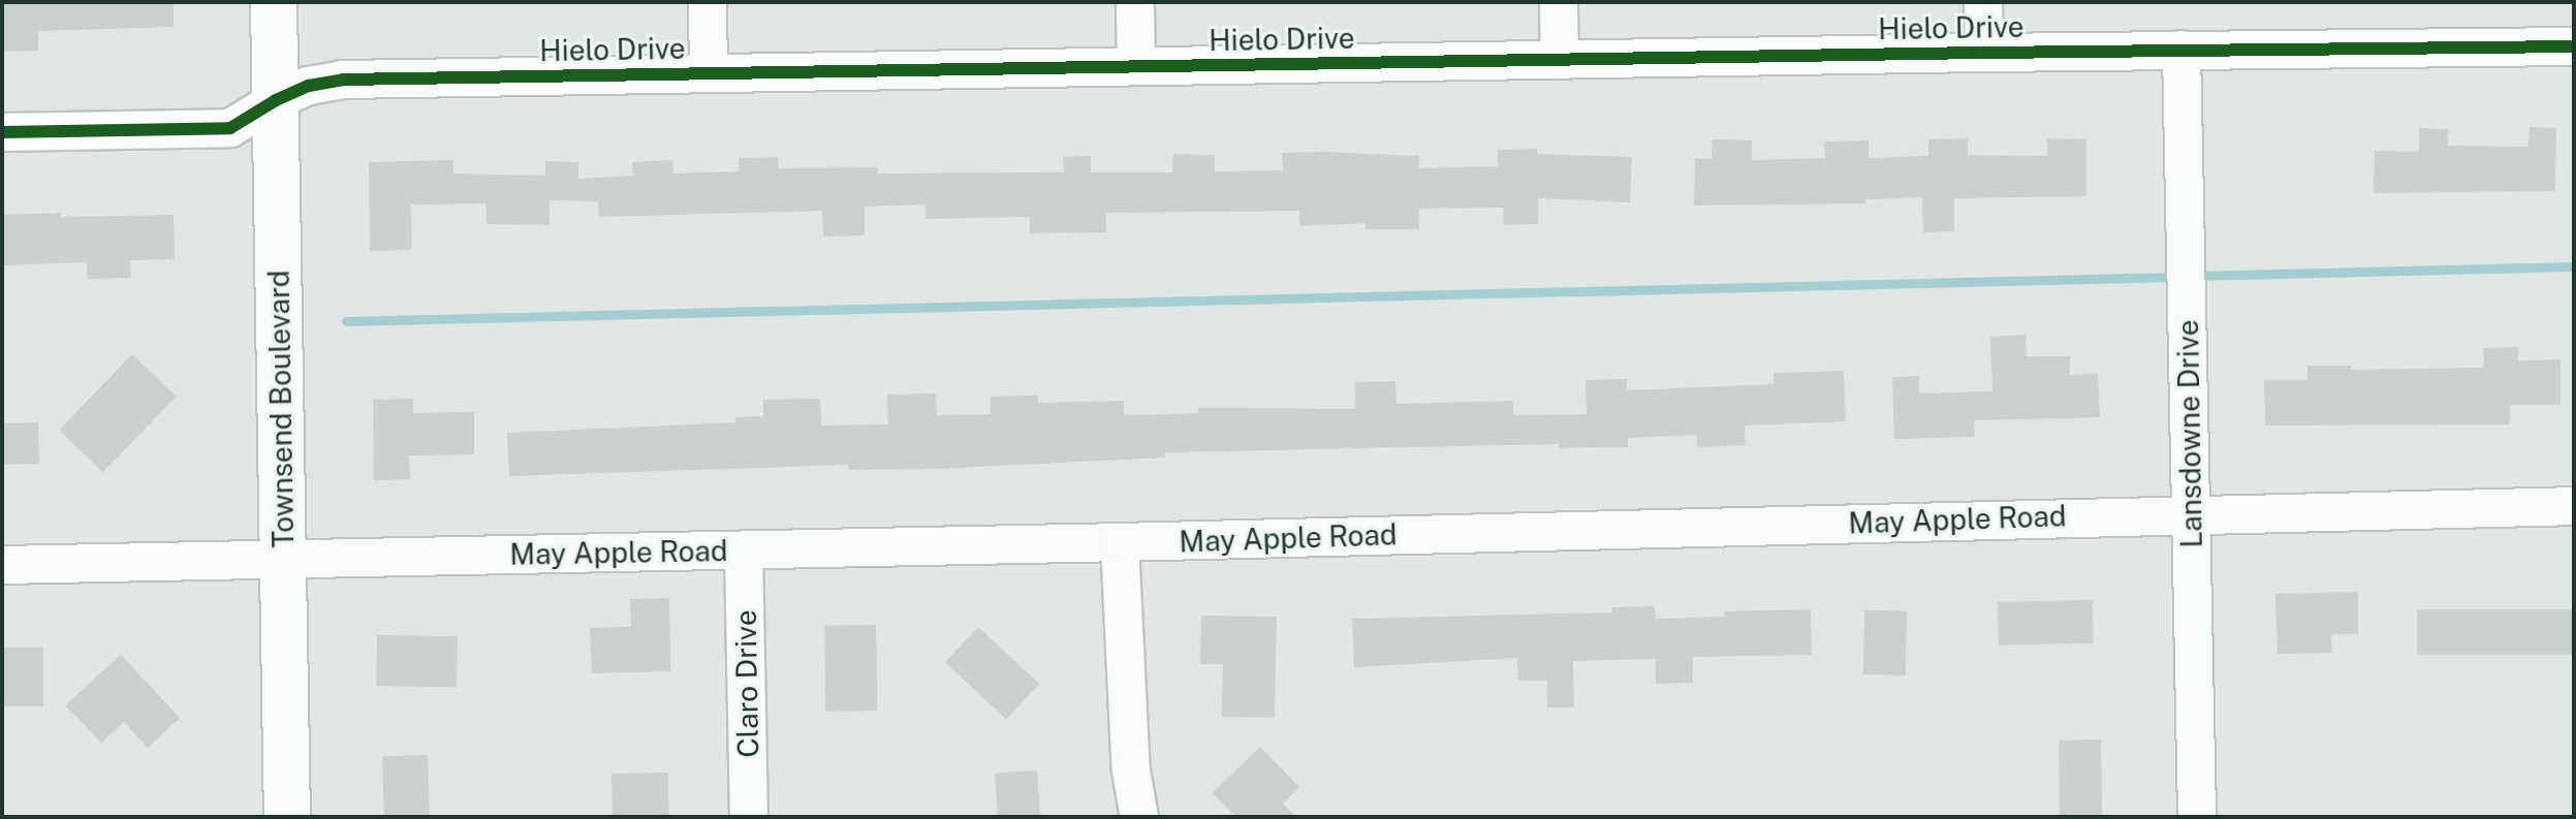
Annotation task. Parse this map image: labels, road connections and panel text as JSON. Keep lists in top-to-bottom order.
{
  "streets": {
    "street": [
      "Hielo Drive",
      "Townsend Boulevard",
      "Lansdowne Drive",
      "May Apple Road",
      "Claro Drive"
    ]
  },
  "crossings": [
    ["Hielo Drive", "Townsend Boulevard"],
    ["Hielo Drive", "Lansdowne Drive"],
    ["Townsend Boulevard", "May Apple Road"],
    ["Lansdowne Drive", "May Apple Road"],
    ["May Apple Road", "Claro Drive"]
  ]
}
